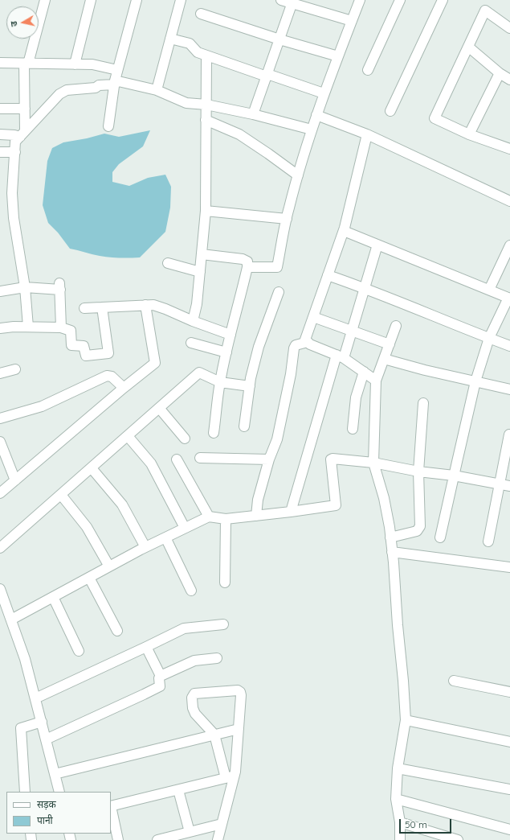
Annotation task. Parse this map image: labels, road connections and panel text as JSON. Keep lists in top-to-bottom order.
{
  "legend": ["सड़क", "पानी"],
  "scale_bar": "50 m",
  "north": "left"
}
